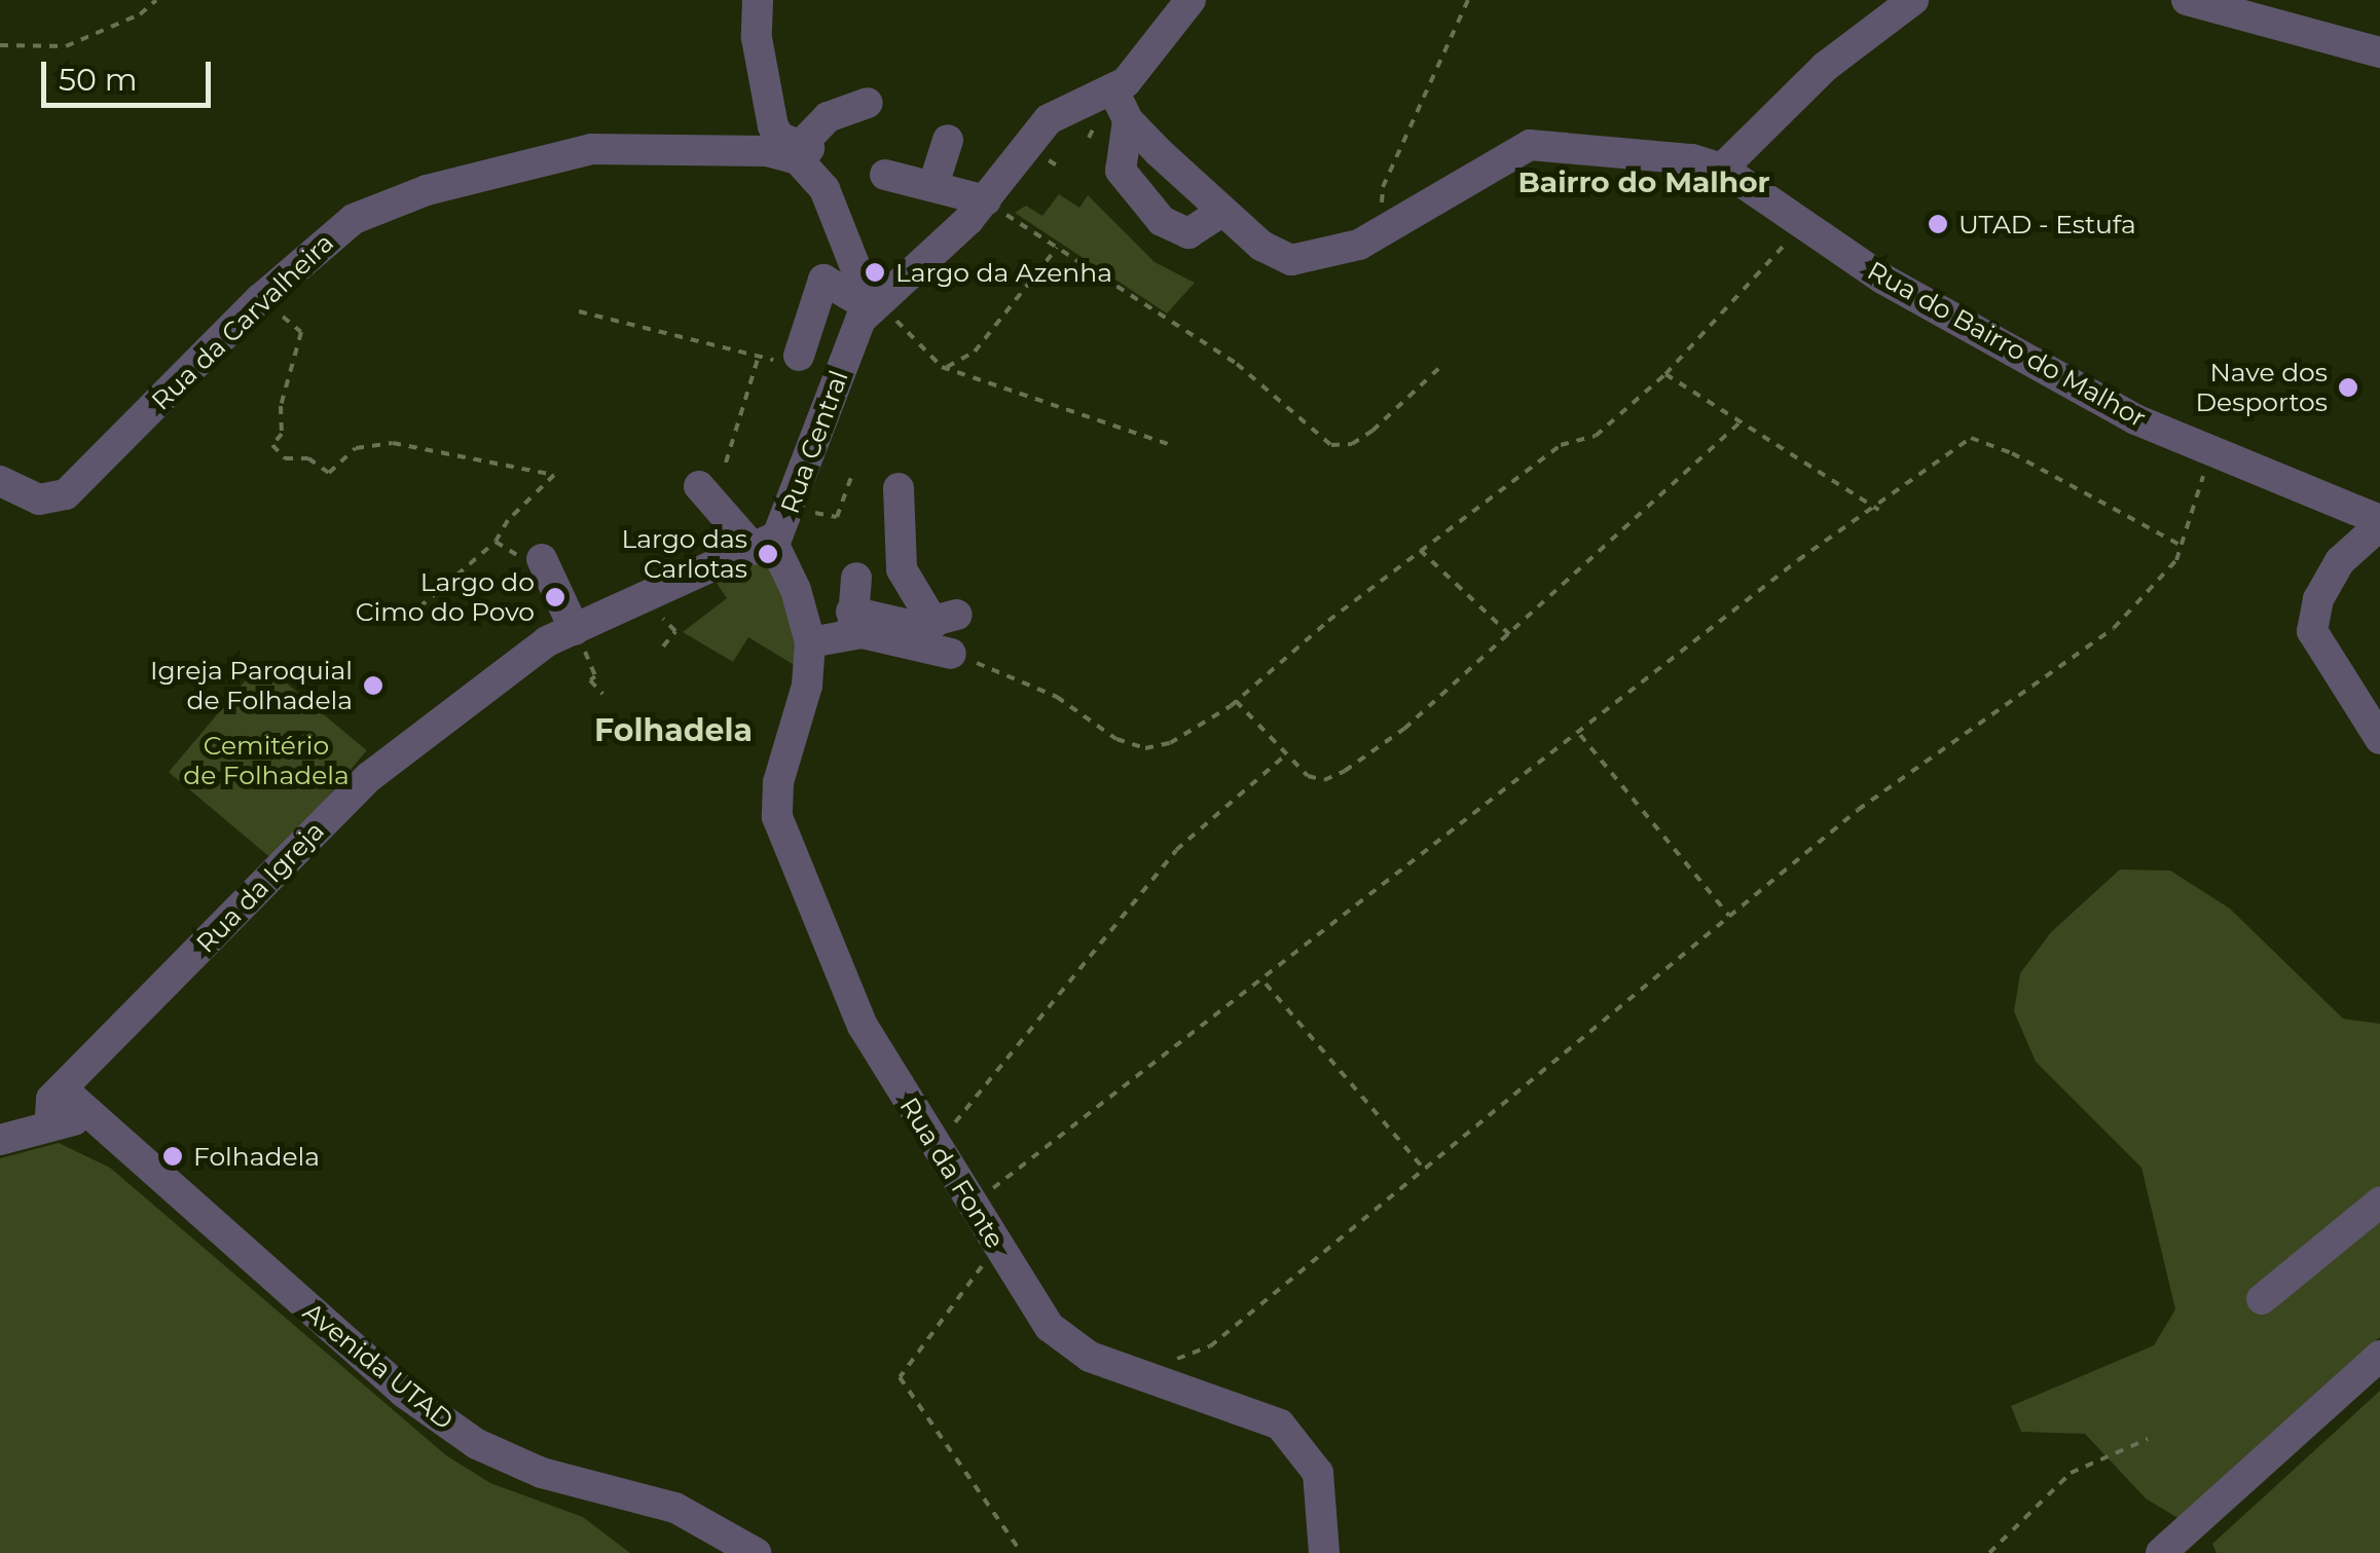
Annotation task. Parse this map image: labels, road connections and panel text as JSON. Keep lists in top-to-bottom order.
{
  "streets": {
    "street": [
      "Rua da Carvalheira",
      "Rua do Bairro do Malhor",
      "Rua Central",
      "Rua da Igreja",
      "Rua da Fonte",
      "Avenida UTAD"
    ]
  },
  "crossings": [
    ["Rua da Igreja", "Avenida UTAD"]
  ],
  "districts": ["Bairro do Malhor", "Folhadela"],
  "parks": ["Cemitério de Folhadela"],
  "places": [
    "UTAD - Estufa",
    "Largo da Azenha",
    "Nave dos Desportos",
    "Largo das Carlotas",
    "Largo do Cimo do Povo",
    "Igreja Paroquial de Folhadela",
    "Folhadela"
  ],
  "scale_bar": "50 m"
}
